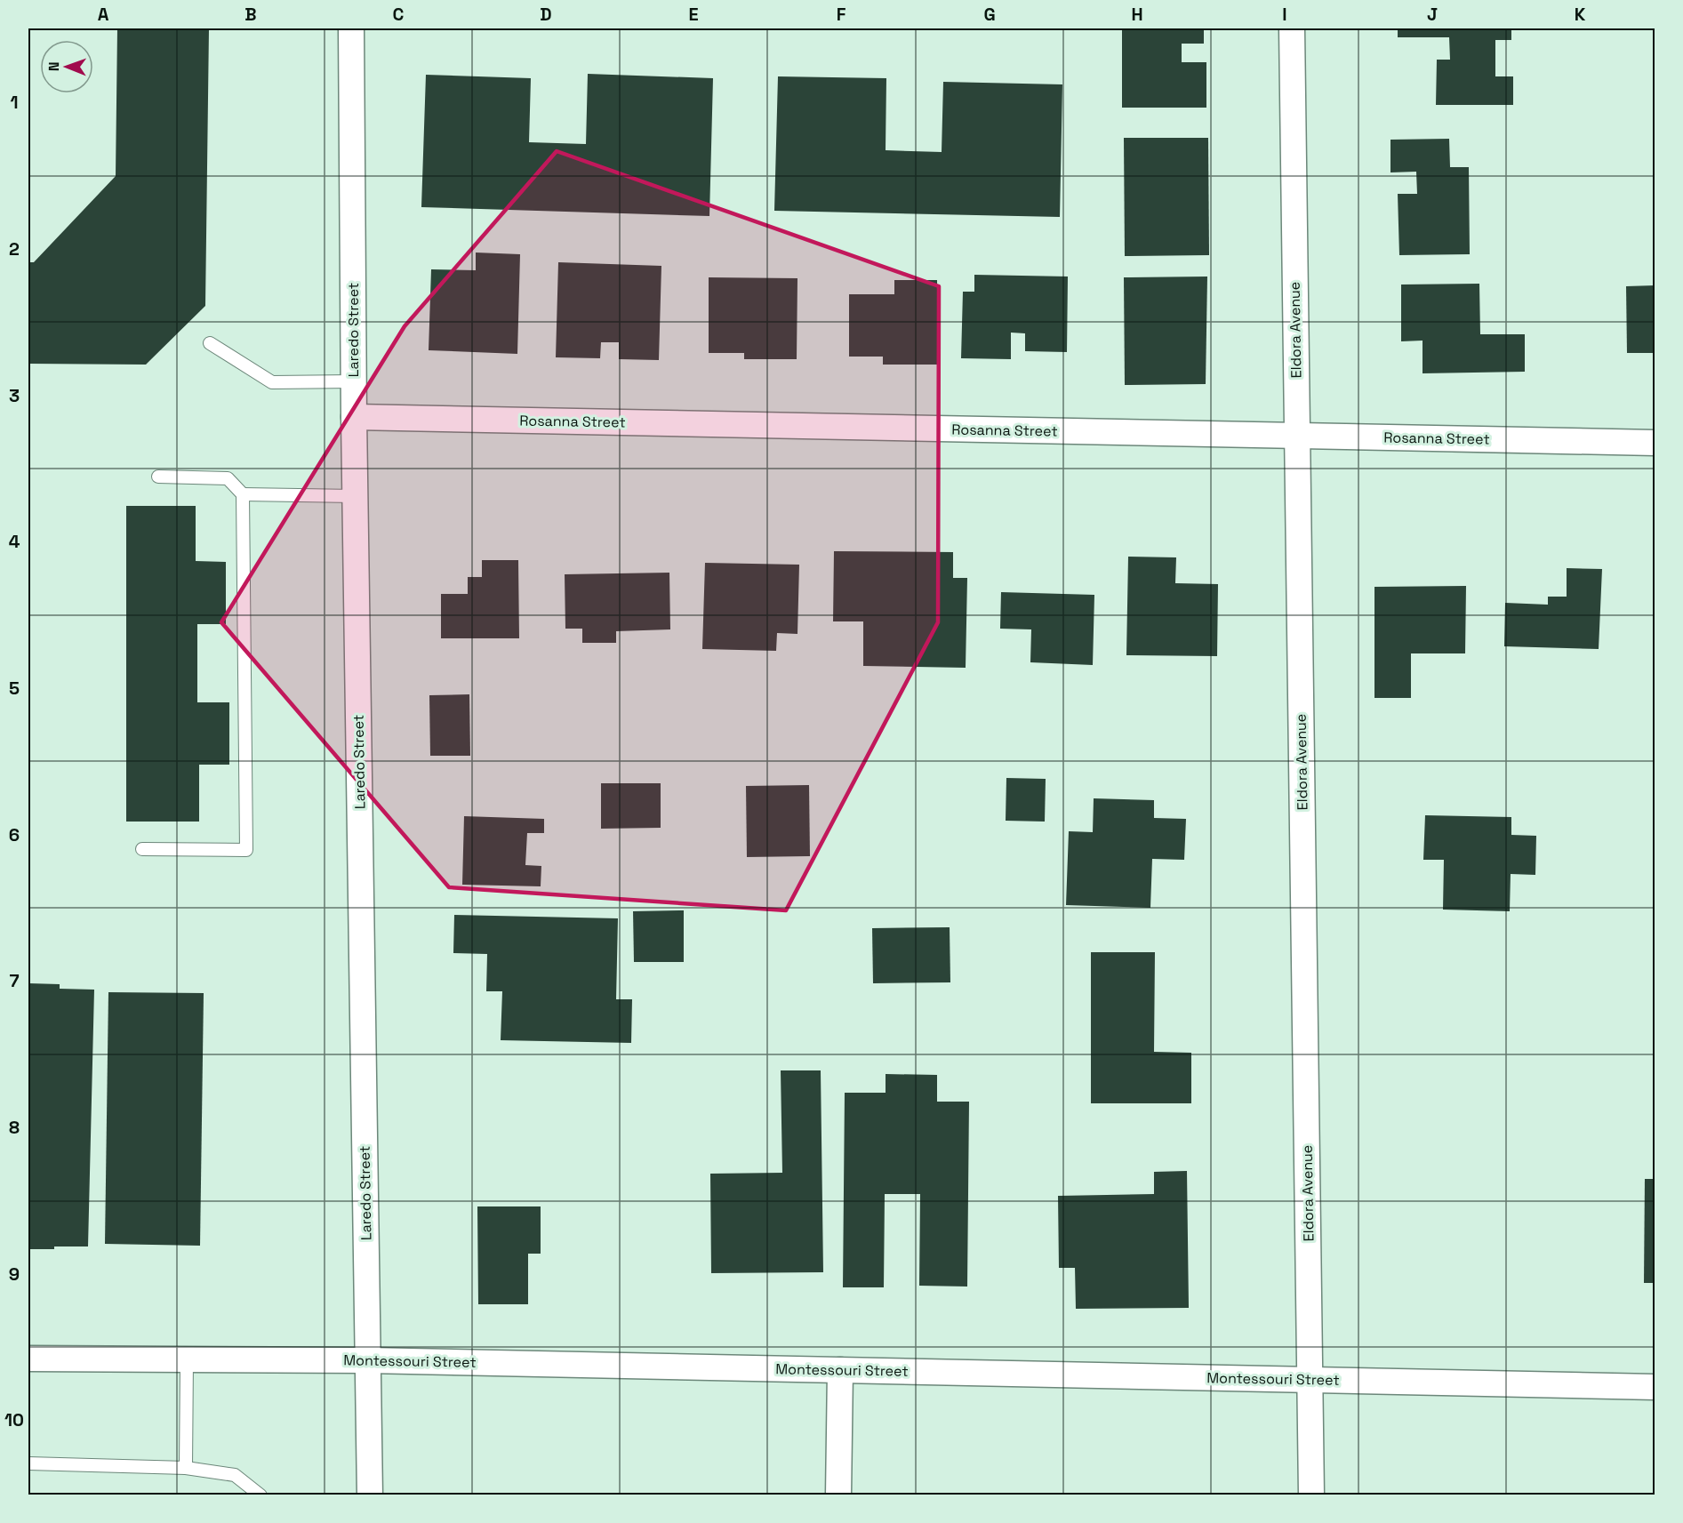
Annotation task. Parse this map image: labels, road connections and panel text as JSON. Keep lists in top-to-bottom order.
{
  "streets": {
    "street": [
      "Laredo Street",
      "Eldora Avenue",
      "Rosanna Street",
      "Montessouri Street"
    ]
  },
  "crossings": [
    ["Laredo Street", "Rosanna Street"],
    ["Laredo Street", "Montessouri Street"],
    ["Eldora Avenue", "Rosanna Street"],
    ["Eldora Avenue", "Montessouri Street"]
  ],
  "north": "left",
  "grid": {
    "columns": [
      "A",
      "B",
      "C",
      "D",
      "E",
      "F",
      "G",
      "H",
      "I",
      "J",
      "K"
    ],
    "rows": [
      "1",
      "2",
      "3",
      "4",
      "5",
      "6",
      "7",
      "8",
      "9",
      "10"
    ]
  }
}
